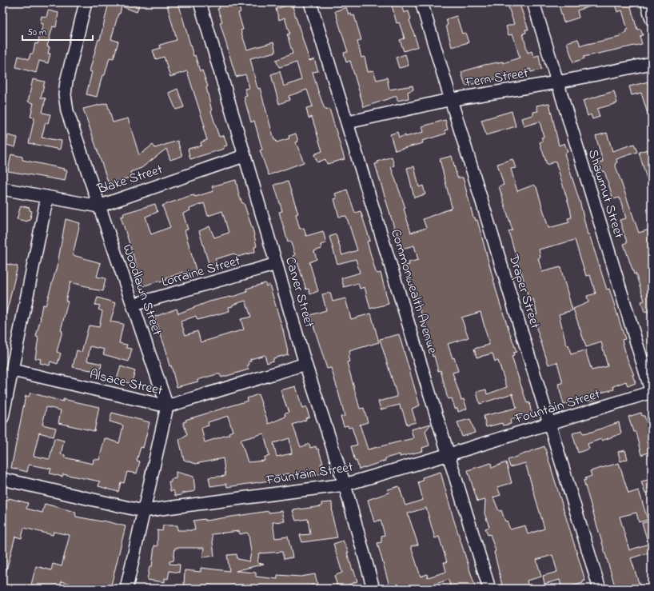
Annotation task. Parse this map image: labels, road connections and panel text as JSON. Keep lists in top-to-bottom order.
{
  "streets": {
    "street": [
      "Fern Street",
      "Blake Street",
      "Shawmut Street",
      "Lorraine Street",
      "Woodlawn Street",
      "Commonwealth Avenue",
      "Draper Street",
      "Carver Street",
      "Alsace Street",
      "Fountain Street"
    ]
  },
  "crossings": [
    ["Fern Street", "Shawmut Street"],
    ["Fern Street", "Commonwealth Avenue"],
    ["Fern Street", "Draper Street"],
    ["Blake Street", "Woodlawn Street"],
    ["Blake Street", "Carver Street"],
    ["Shawmut Street", "Fountain Street"],
    ["Lorraine Street", "Woodlawn Street"],
    ["Lorraine Street", "Carver Street"],
    ["Woodlawn Street", "Alsace Street"],
    ["Commonwealth Avenue", "Fountain Street"],
    ["Draper Street", "Fountain Street"],
    ["Carver Street", "Alsace Street"],
    ["Carver Street", "Fountain Street"]
  ],
  "scale_bar": "50 m"
}
